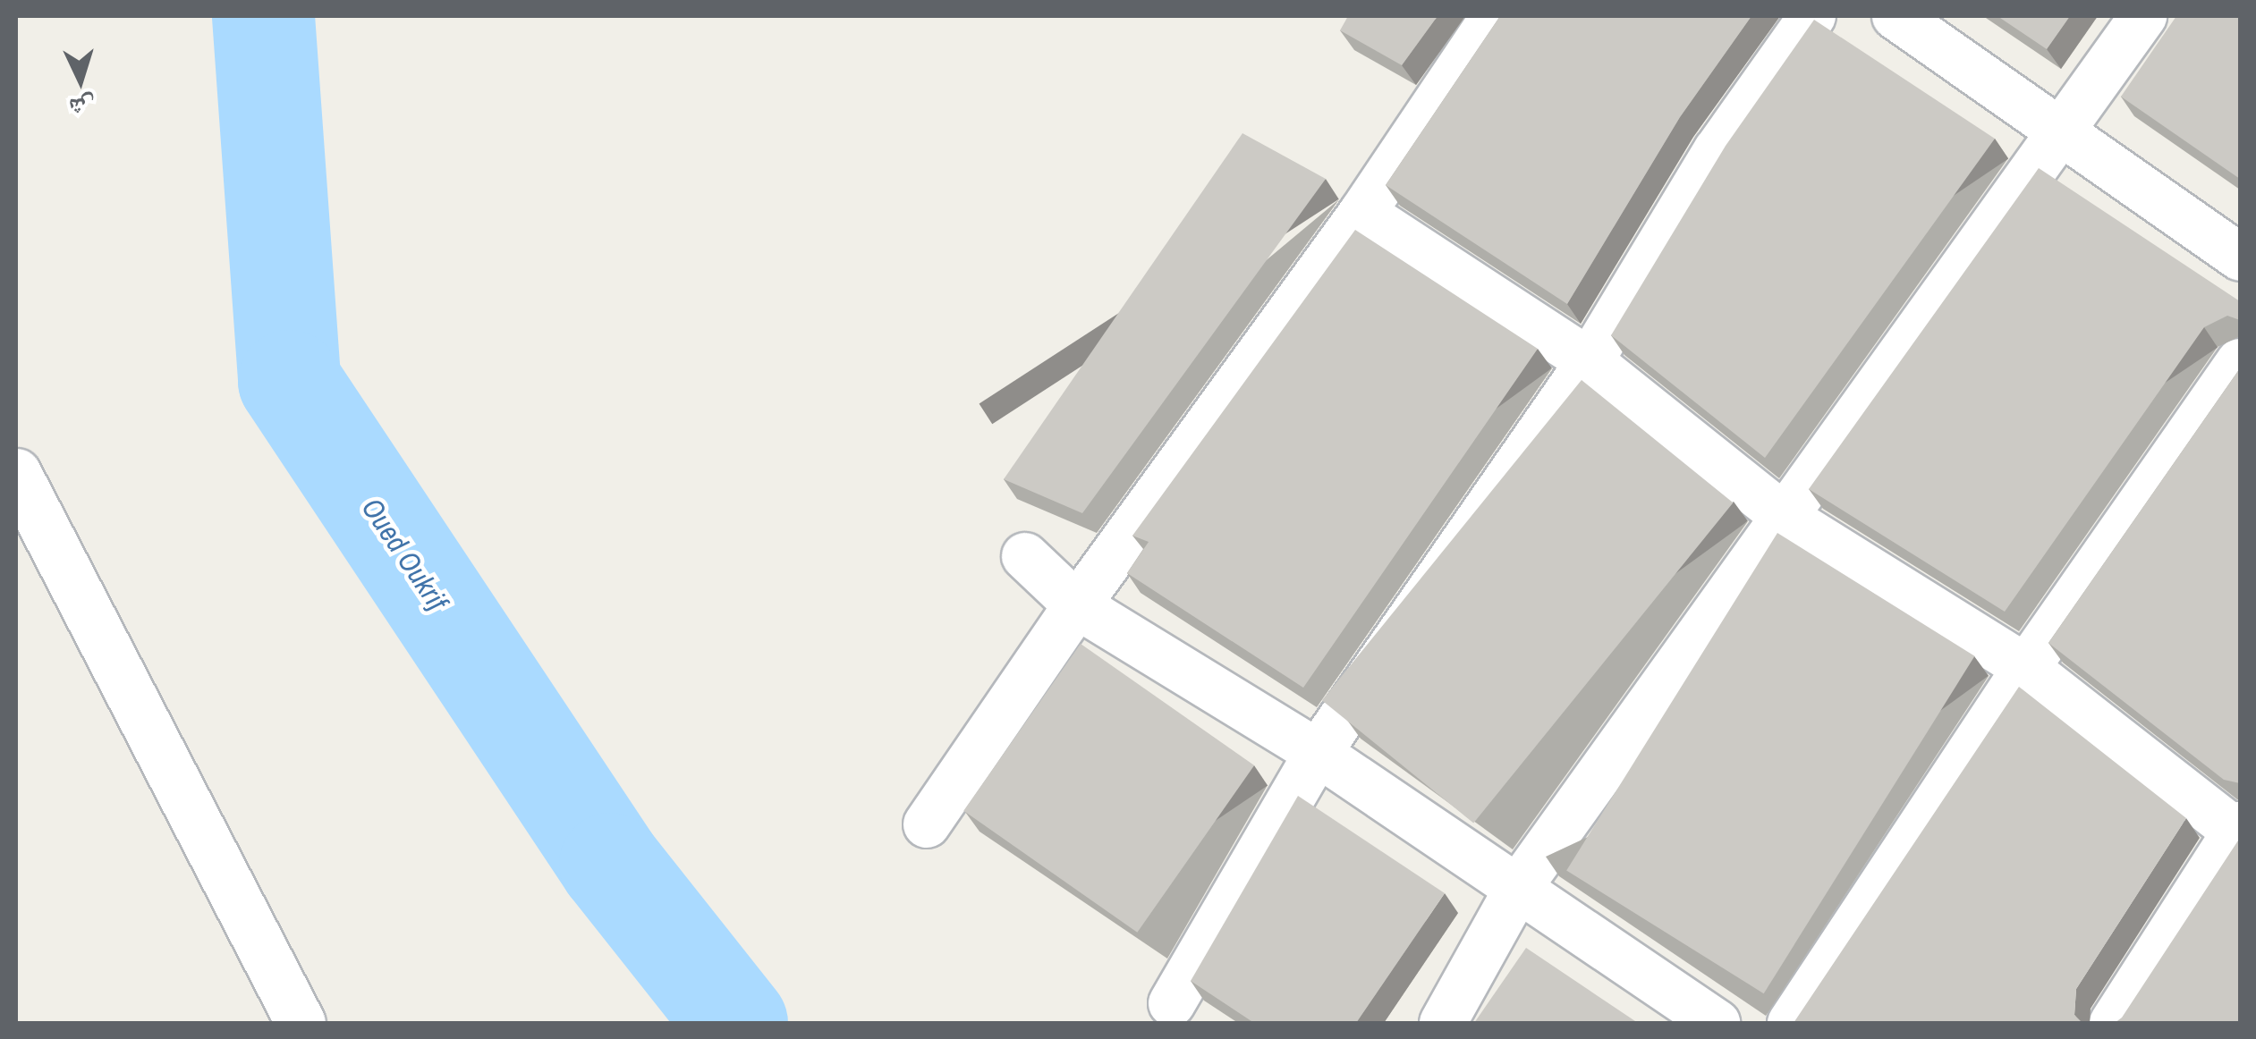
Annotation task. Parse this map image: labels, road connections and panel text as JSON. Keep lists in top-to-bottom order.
{
  "water": ["Oued Oukrif"],
  "north": "bottom"
}
